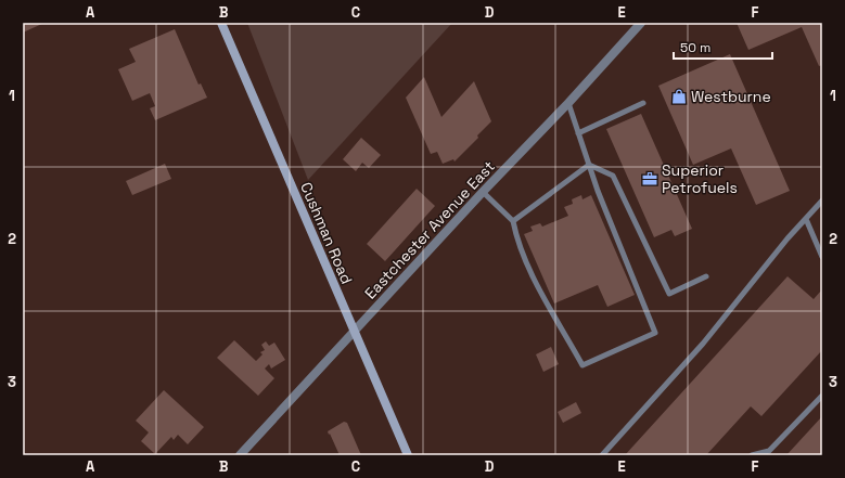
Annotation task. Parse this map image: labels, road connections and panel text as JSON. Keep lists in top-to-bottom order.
{
  "streets": {
    "street": ["Eastchester Avenue East", "Cushman Road"]
  },
  "crossings": [
    ["Eastchester Avenue East", "Cushman Road"]
  ],
  "places": {
    "shop": ["Westburne"],
    "office": ["Superior Petrofuels"]
  },
  "scale_bar": "50 m",
  "grid": {
    "columns": [
      "A",
      "B",
      "C",
      "D",
      "E",
      "F"
    ],
    "rows": ["1", "2", "3"]
  }
}
